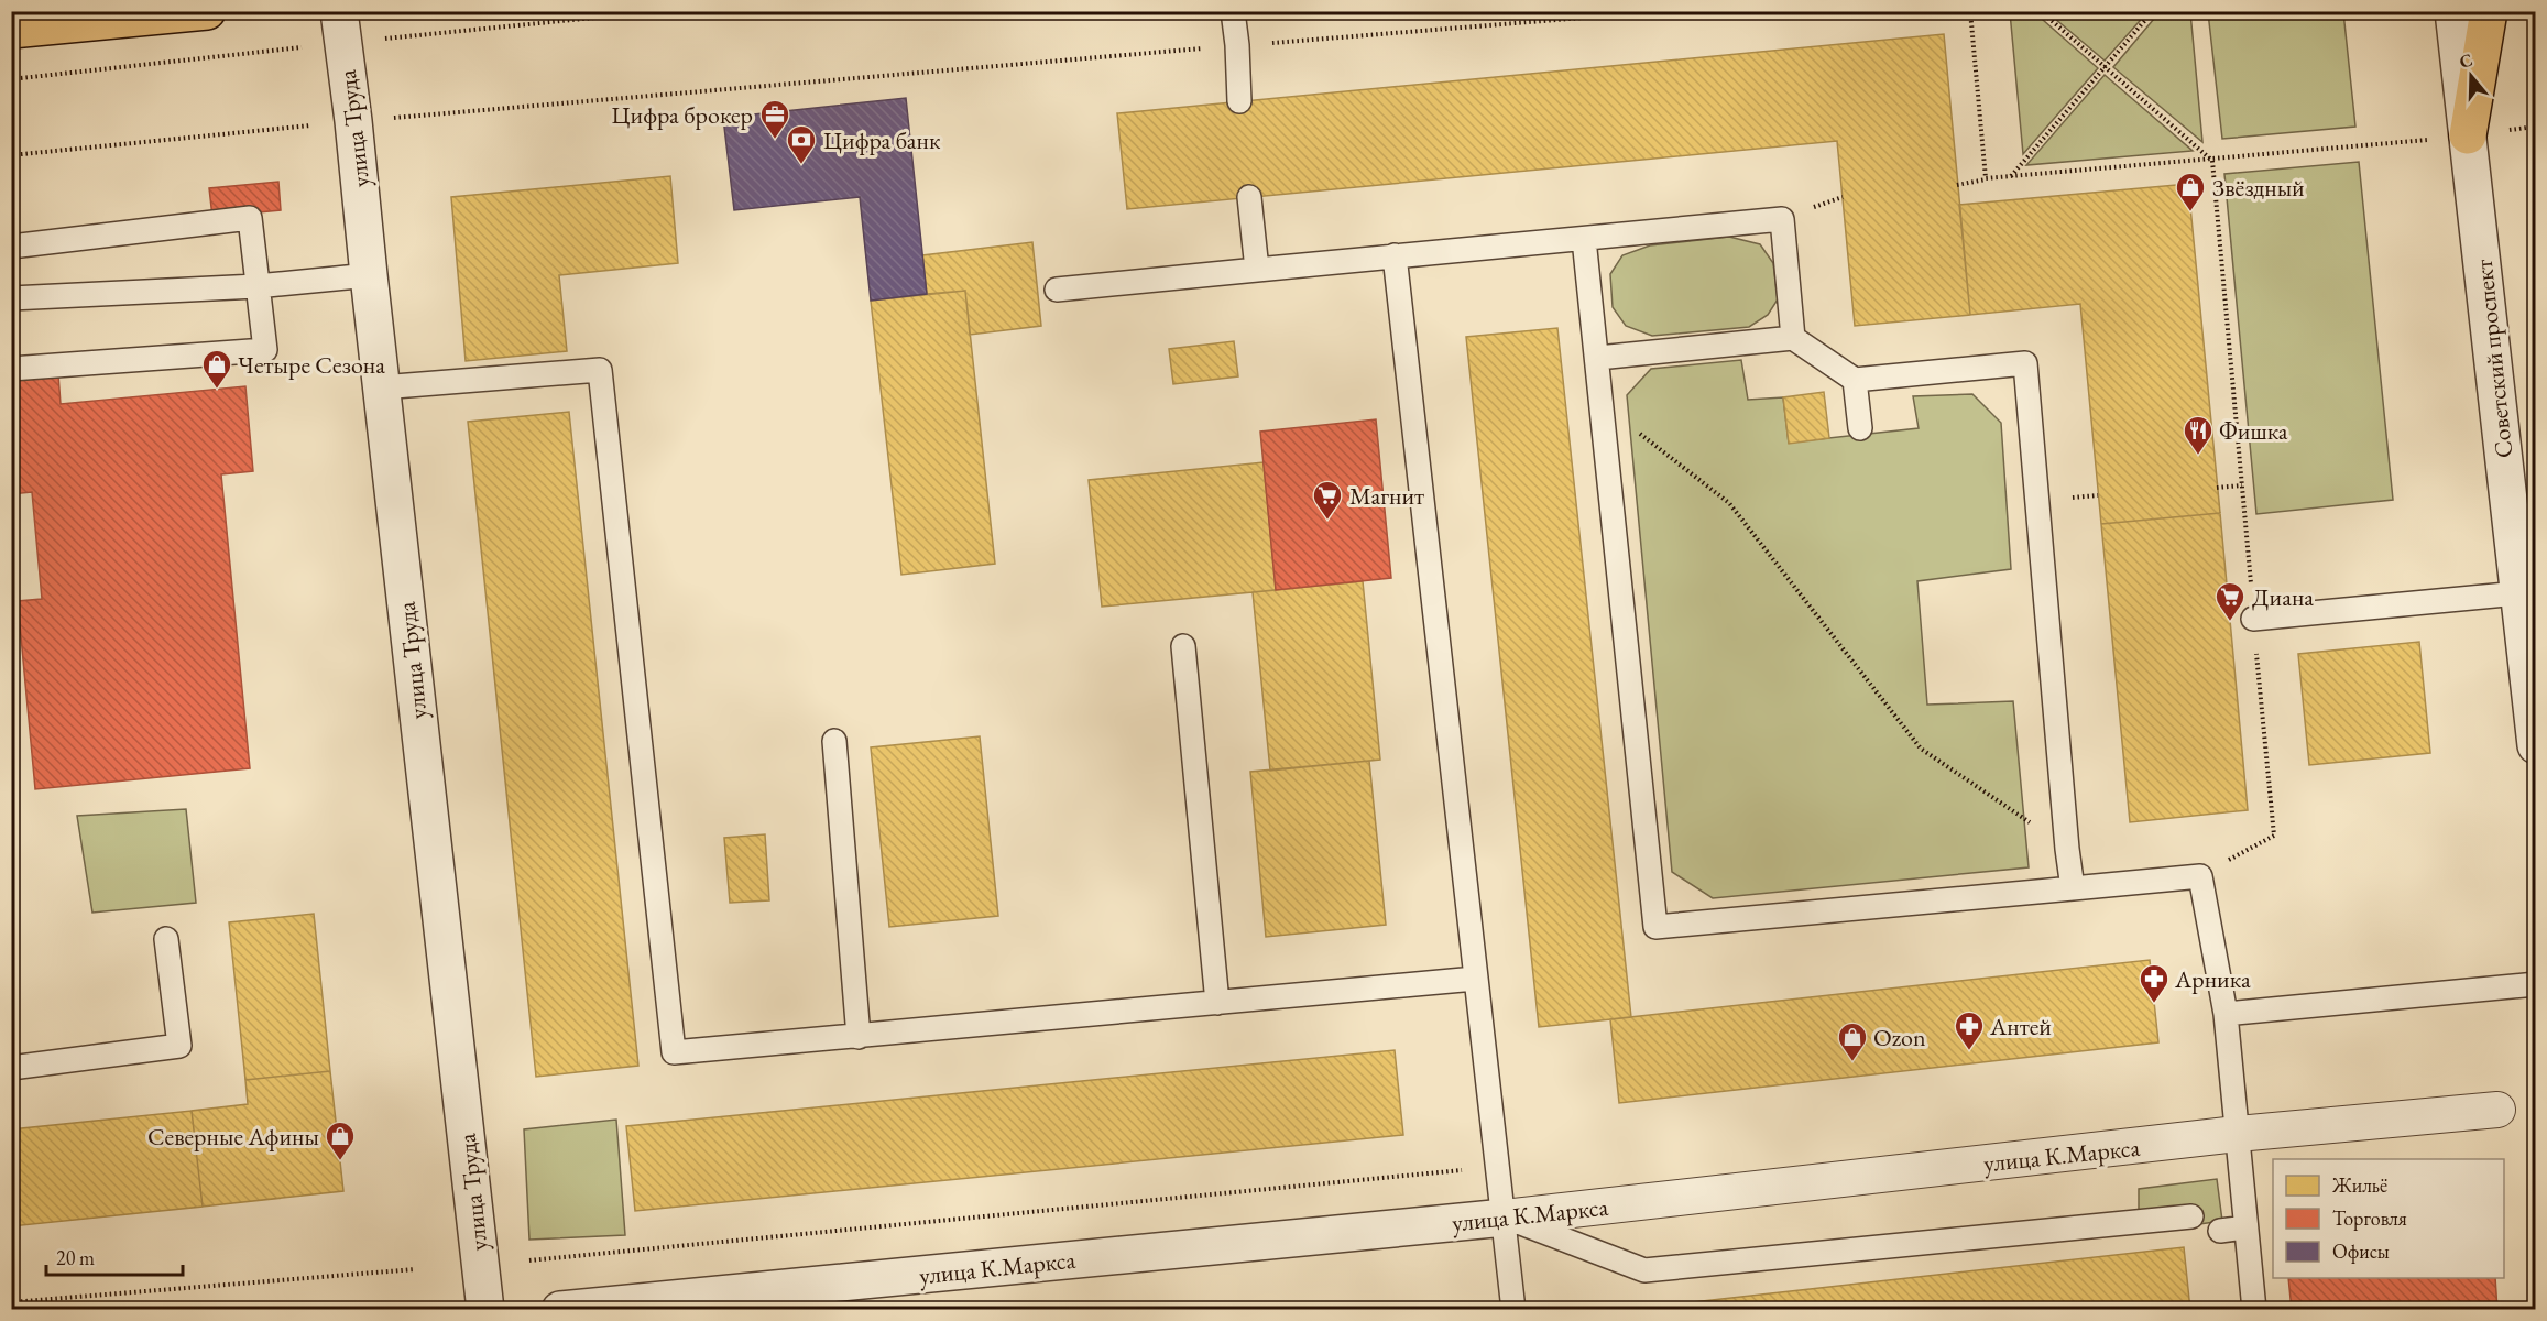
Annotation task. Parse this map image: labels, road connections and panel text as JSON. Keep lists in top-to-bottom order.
{
  "streets": {
    "street": ["улица Труда", "Советский проспект", "улица К.Маркса"]
  },
  "places": {
    "office": ["Цифра брокер"],
    "bank": ["Цифра банк"],
    "shop": [
      "Звёздный",
      "Четыре Сезона",
      "Ozon",
      "Северные Афины"
    ],
    "restaurant": ["Фишка"],
    "supermarket": ["Магнит", "Диана"],
    "pharmacy": ["Арника", "Антей"]
  },
  "legend": ["Жильё", "Торговля", "Офисы"],
  "scale_bar": "20 m",
  "north": "top"
}
